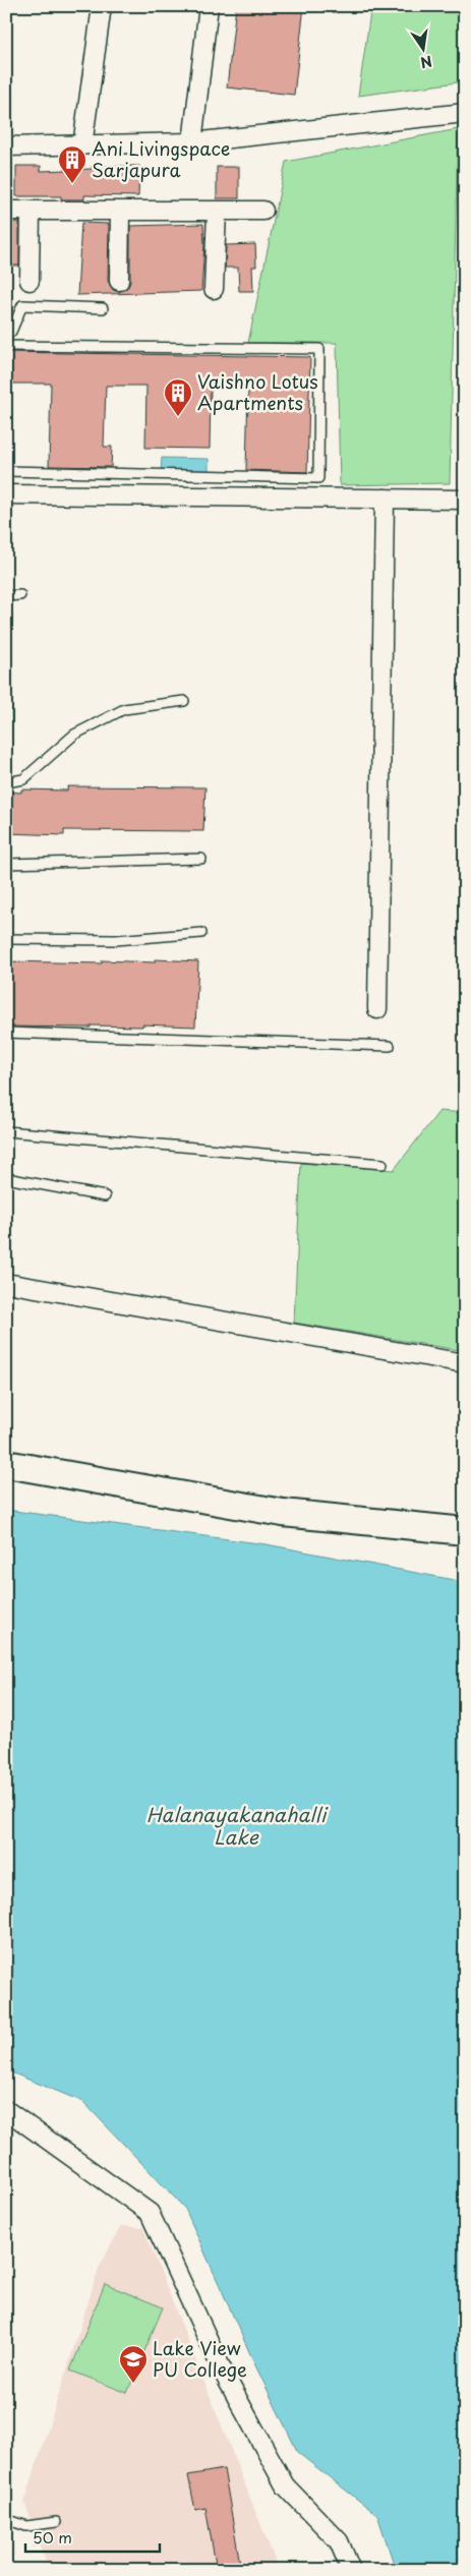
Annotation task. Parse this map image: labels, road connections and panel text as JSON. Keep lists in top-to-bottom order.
{
  "water": ["Halanayakanahalli Lake"],
  "places": {
    "building": ["Ani Livingspace Sarjapura", "Vaishno Lotus Apartments"],
    "school or university": ["Lake View PU College"]
  },
  "scale_bar": "50 m",
  "north": "bottom"
}
